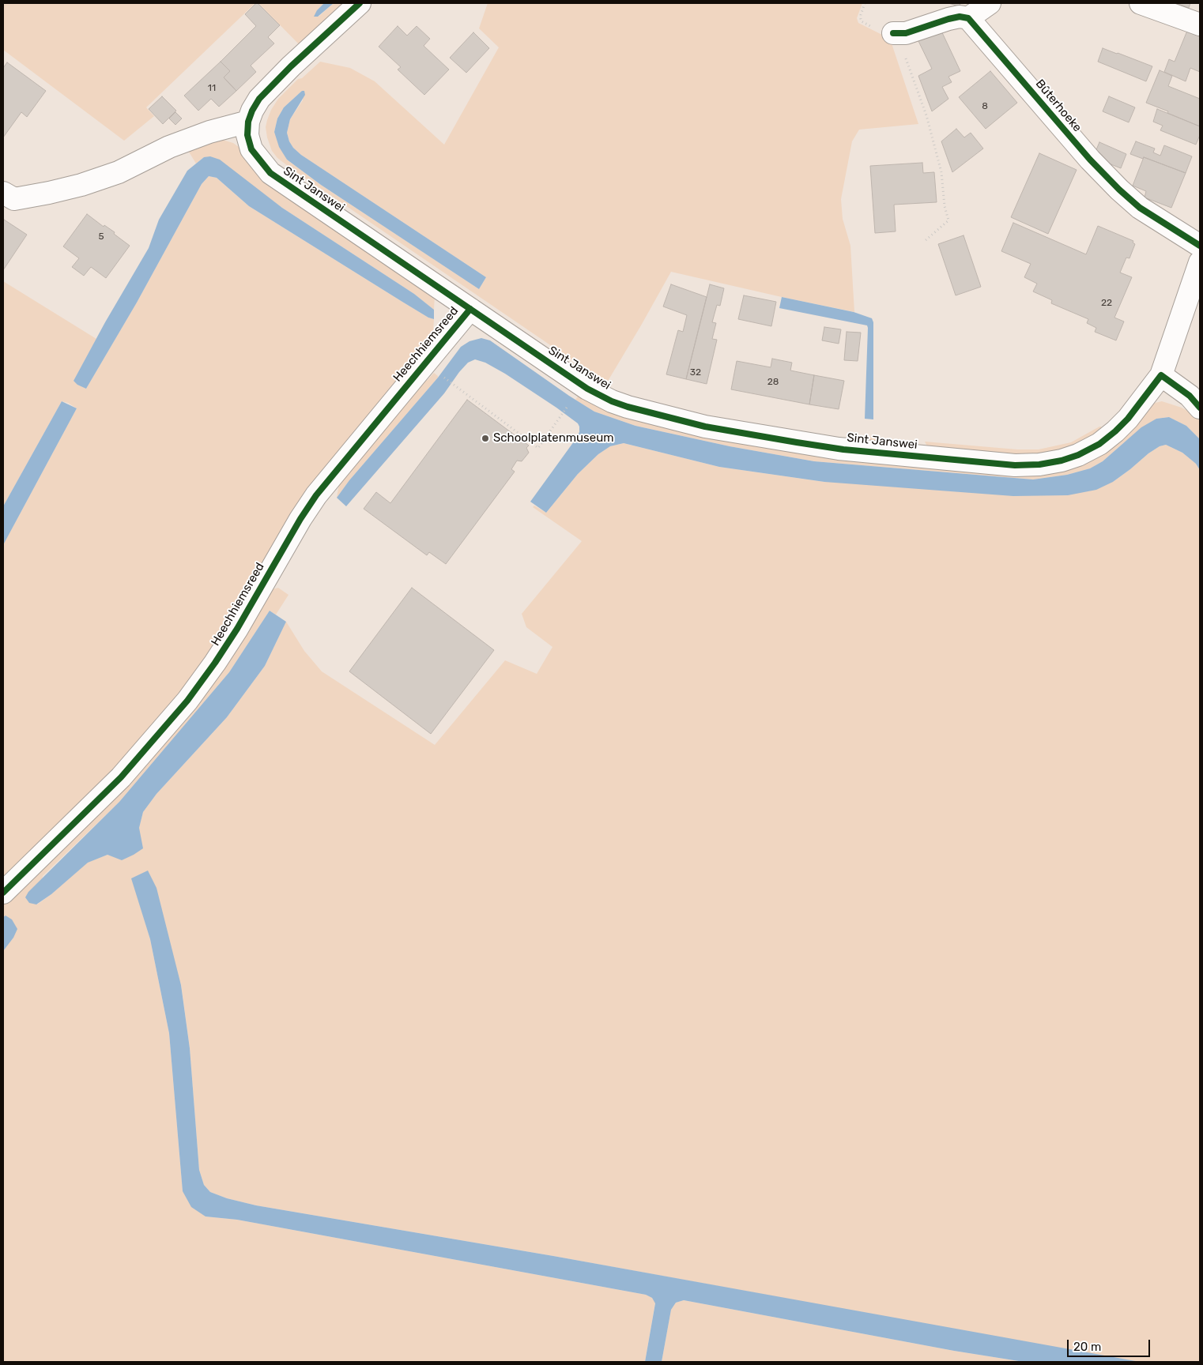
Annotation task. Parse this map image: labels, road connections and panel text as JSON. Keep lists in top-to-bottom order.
{
  "streets": {
    "street": ["Bûterhoeke", "Sint Janswei", "Heechhiemsreed"]
  },
  "crossings": [
    ["Sint Janswei", "Heechhiemsreed"]
  ],
  "places": ["Schoolplatenmuseum"],
  "house_numbers": [
    "11",
    "8",
    "5",
    "22",
    "32",
    "28"
  ],
  "scale_bar": "20 m"
}
